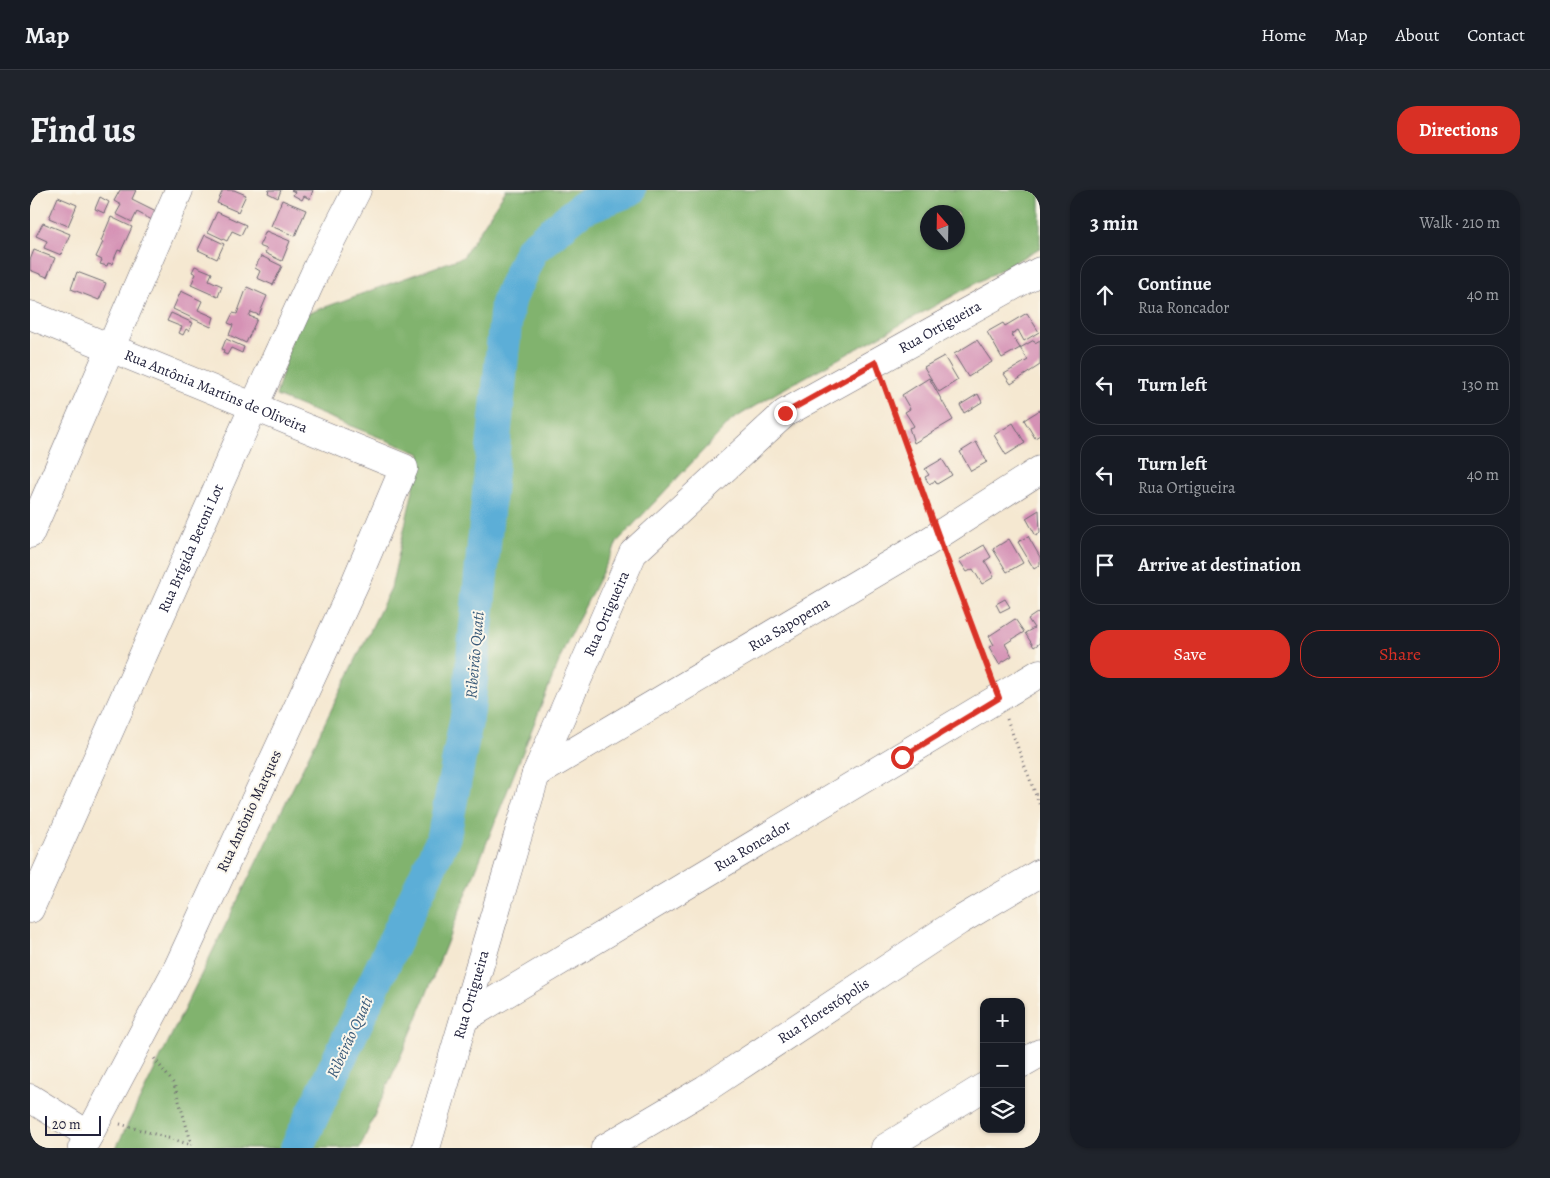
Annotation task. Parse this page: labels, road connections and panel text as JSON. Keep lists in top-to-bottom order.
{
  "streets": {
    "street": [
      "Rua Ortigueira",
      "Rua Antônia Martins de Oliveira",
      "Rua Brígida Betoni Lot",
      "Rua Sapopema",
      "Rua Antônio Marques",
      "Rua Roncador",
      "Rua Florestópolis"
    ]
  },
  "crossings": [
    ["Rua Ortigueira", "Rua Sapopema"],
    ["Rua Ortigueira", "Rua Roncador"],
    ["Rua Antônia Martins de Oliveira", "Rua Brígida Betoni Lot"],
    ["Rua Antônia Martins de Oliveira", "Rua Antônio Marques"]
  ],
  "water": ["Ribeirão Quati"],
  "scale_bar": "20 m",
  "north": "top",
  "page": {
    "header": "Map",
    "nav": [
      "Home",
      "Map",
      "About",
      "Contact"
    ],
    "title": "Find us",
    "buttons": [
      "Directions",
      ["Save", "Share"]
    ],
    "heading": ["3 min", "Walk · 210 m"],
    "list": [
      ["Continue", "Rua Roncador", "40 m"],
      ["Turn left", "130 m"],
      ["Turn left", "Rua Ortigueira", "40 m"],
      "Arrive at destination"
    ],
    "map_buttons": ["+", "−"],
    "scale": "20 m"
  }
}
